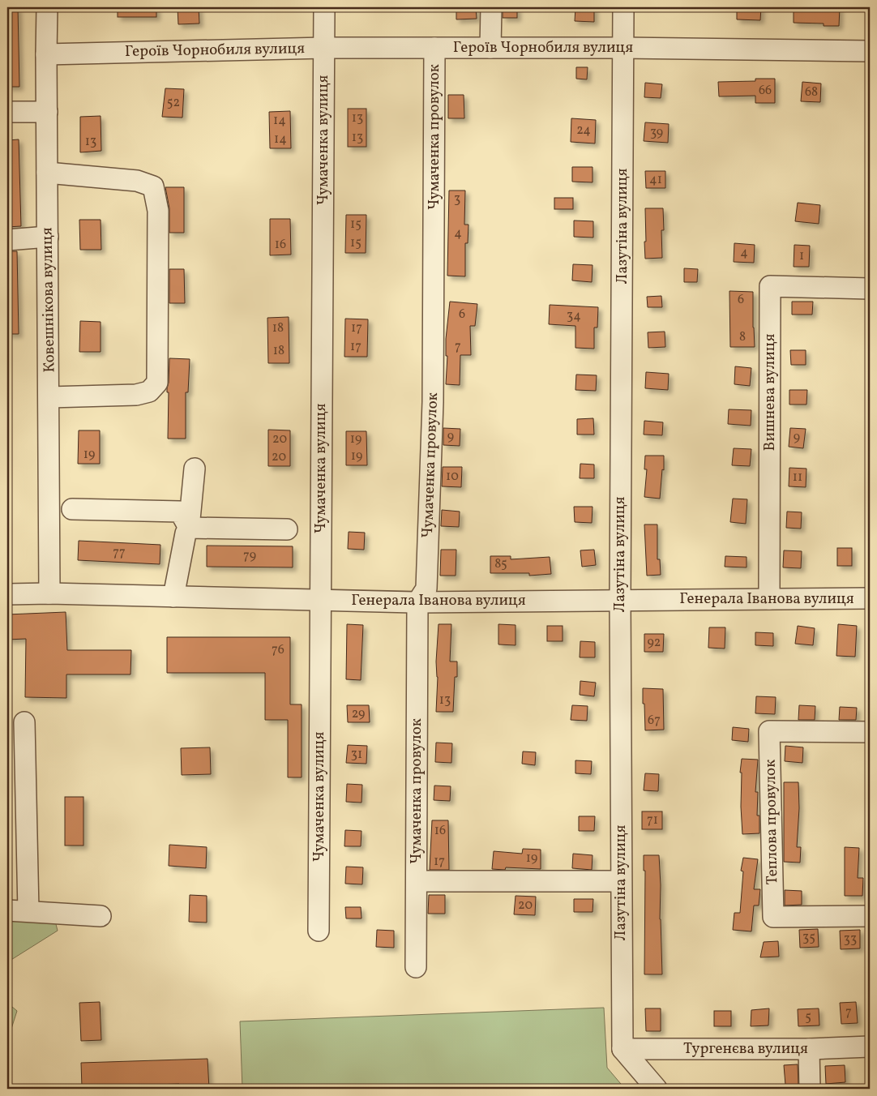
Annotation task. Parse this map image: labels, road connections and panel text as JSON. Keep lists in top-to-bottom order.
{
  "streets": {
    "street": [
      "Героїв Чорнобиля вулиця",
      "Чумаченка провулок",
      "Чумаченка вулиця",
      "Лазутіна вулиця",
      "Ковешнікова вулиця",
      "Вишнева вулиця",
      "Генерала Іванова вулиця",
      "Теплова провулок",
      "Тургенєва вулиця"
    ]
  },
  "crossings": [
    ["Героїв Чорнобиля вулиця", "Чумаченка провулок"],
    ["Героїв Чорнобиля вулиця", "Чумаченка вулиця"],
    ["Героїв Чорнобиля вулиця", "Лазутіна вулиця"],
    ["Героїв Чорнобиля вулиця", "Ковешнікова вулиця"],
    ["Чумаченка провулок", "Лазутіна вулиця"],
    ["Чумаченка провулок", "Генерала Іванова вулиця"],
    ["Чумаченка вулиця", "Генерала Іванова вулиця"],
    ["Лазутіна вулиця", "Генерала Іванова вулиця"],
    ["Лазутіна вулиця", "Тургенєва вулиця"],
    ["Ковешнікова вулиця", "Генерала Іванова вулиця"],
    ["Вишнева вулиця", "Генерала Іванова вулиця"]
  ],
  "house_numbers": [
    "66",
    "68",
    "52",
    "13",
    "14",
    "24",
    "39",
    "13",
    "14",
    "13",
    "41",
    "3",
    "15",
    "4",
    "15",
    "16",
    "4",
    "1",
    "6",
    "6",
    "34",
    "18",
    "17",
    "8",
    "17",
    "7",
    "18",
    "9",
    "9",
    "20",
    "19",
    "19",
    "19",
    "20",
    "10",
    "11",
    "77",
    "79",
    "85",
    "92",
    "76",
    "13",
    "29",
    "67",
    "31",
    "71",
    "16",
    "19",
    "17",
    "20",
    "35",
    "33",
    "7",
    "5"
  ]
}
